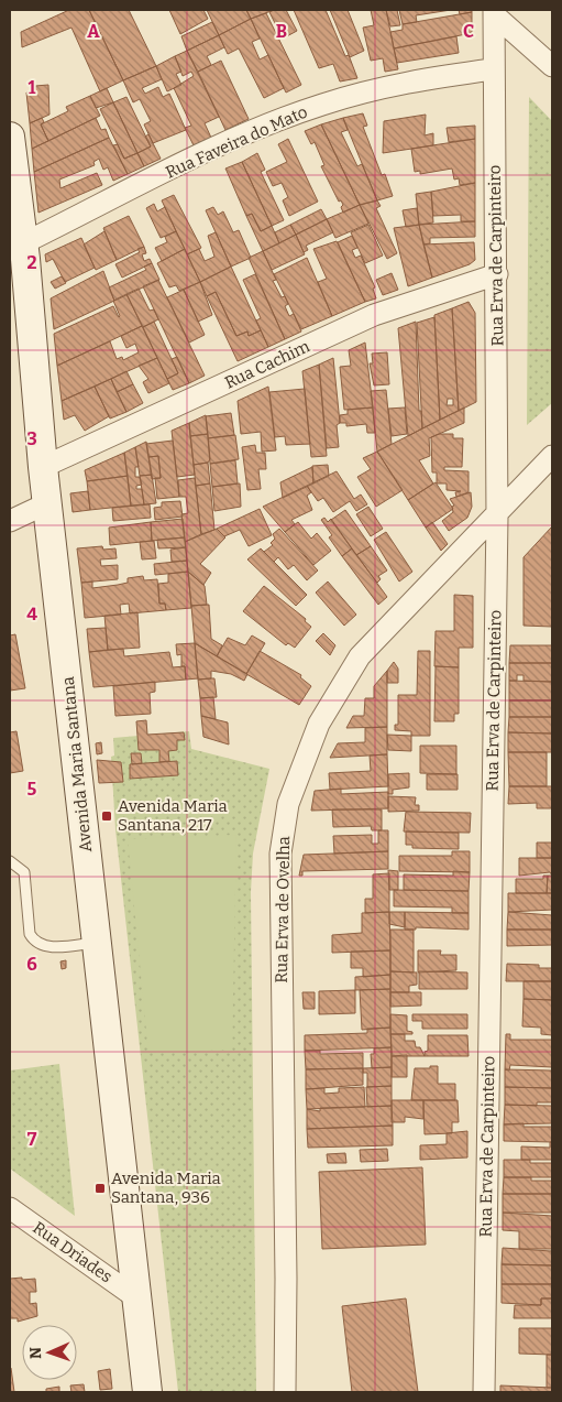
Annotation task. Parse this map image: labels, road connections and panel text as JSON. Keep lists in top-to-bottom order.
{
  "streets": {
    "street": [
      "Rua Faveira do Mato",
      "Rua Erva de Carpinteiro",
      "Rua Cachim",
      "Avenida Maria Santana",
      "Rua Erva de Ovelha",
      "Rua Driades"
    ]
  },
  "crossings": [
    ["Rua Faveira do Mato", "Rua Erva de Carpinteiro"],
    ["Rua Faveira do Mato", "Avenida Maria Santana"],
    ["Rua Erva de Carpinteiro", "Rua Cachim"],
    ["Rua Erva de Carpinteiro", "Rua Erva de Ovelha"],
    ["Rua Cachim", "Avenida Maria Santana"],
    ["Avenida Maria Santana", "Rua Driades"]
  ],
  "places": {
    "transit": ["Avenida Maria Santana, 217", "Avenida Maria Santana, 936"]
  },
  "north": "left",
  "grid": {
    "columns": ["A", "B", "C"],
    "rows": [
      "1",
      "2",
      "3",
      "4",
      "5",
      "6",
      "7"
    ]
  }
}
